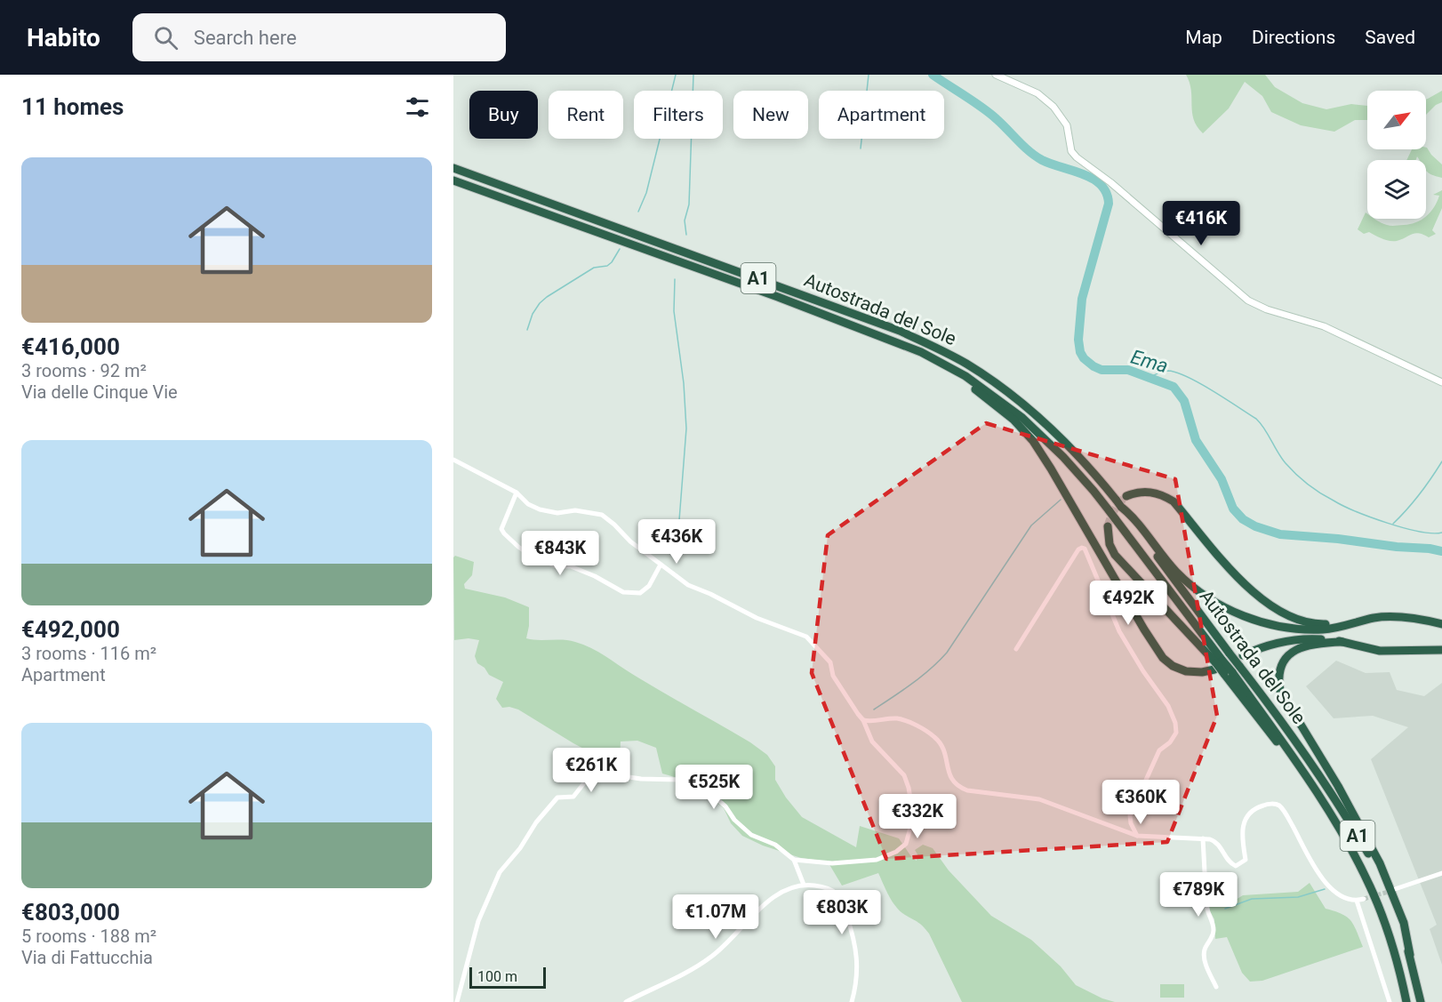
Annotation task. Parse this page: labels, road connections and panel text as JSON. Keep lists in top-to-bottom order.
{
  "streets": {
    "highway": ["A1", "Autostrada del Sole"]
  },
  "water": ["Ema"],
  "scale_bar": "100 m",
  "north": "top right",
  "page": {
    "header": "Habito",
    "search": "Search here",
    "nav": ["Map", "Directions", "Saved"],
    "heading": "11 homes",
    "chip": [
      "Buy",
      "Rent",
      "Filters",
      "New",
      "Apartment"
    ],
    "list": [
      {
        "name": "€416,000",
        "note": "3 rooms · 92 m² · Via delle Cinque Vie"
      },
      {
        "name": "€492,000",
        "note": "3 rooms · 116 m² · Apartment"
      },
      {
        "name": "€803,000",
        "note": "5 rooms · 188 m² · Via di Fattucchia"
      }
    ],
    "price": [
      "€416K",
      "€436K",
      "€843K",
      "€492K",
      "€261K",
      "€525K",
      "€360K",
      "€332K",
      "€789K",
      "€803K",
      "€1.07M"
    ],
    "scale": "100 m"
  }
}
